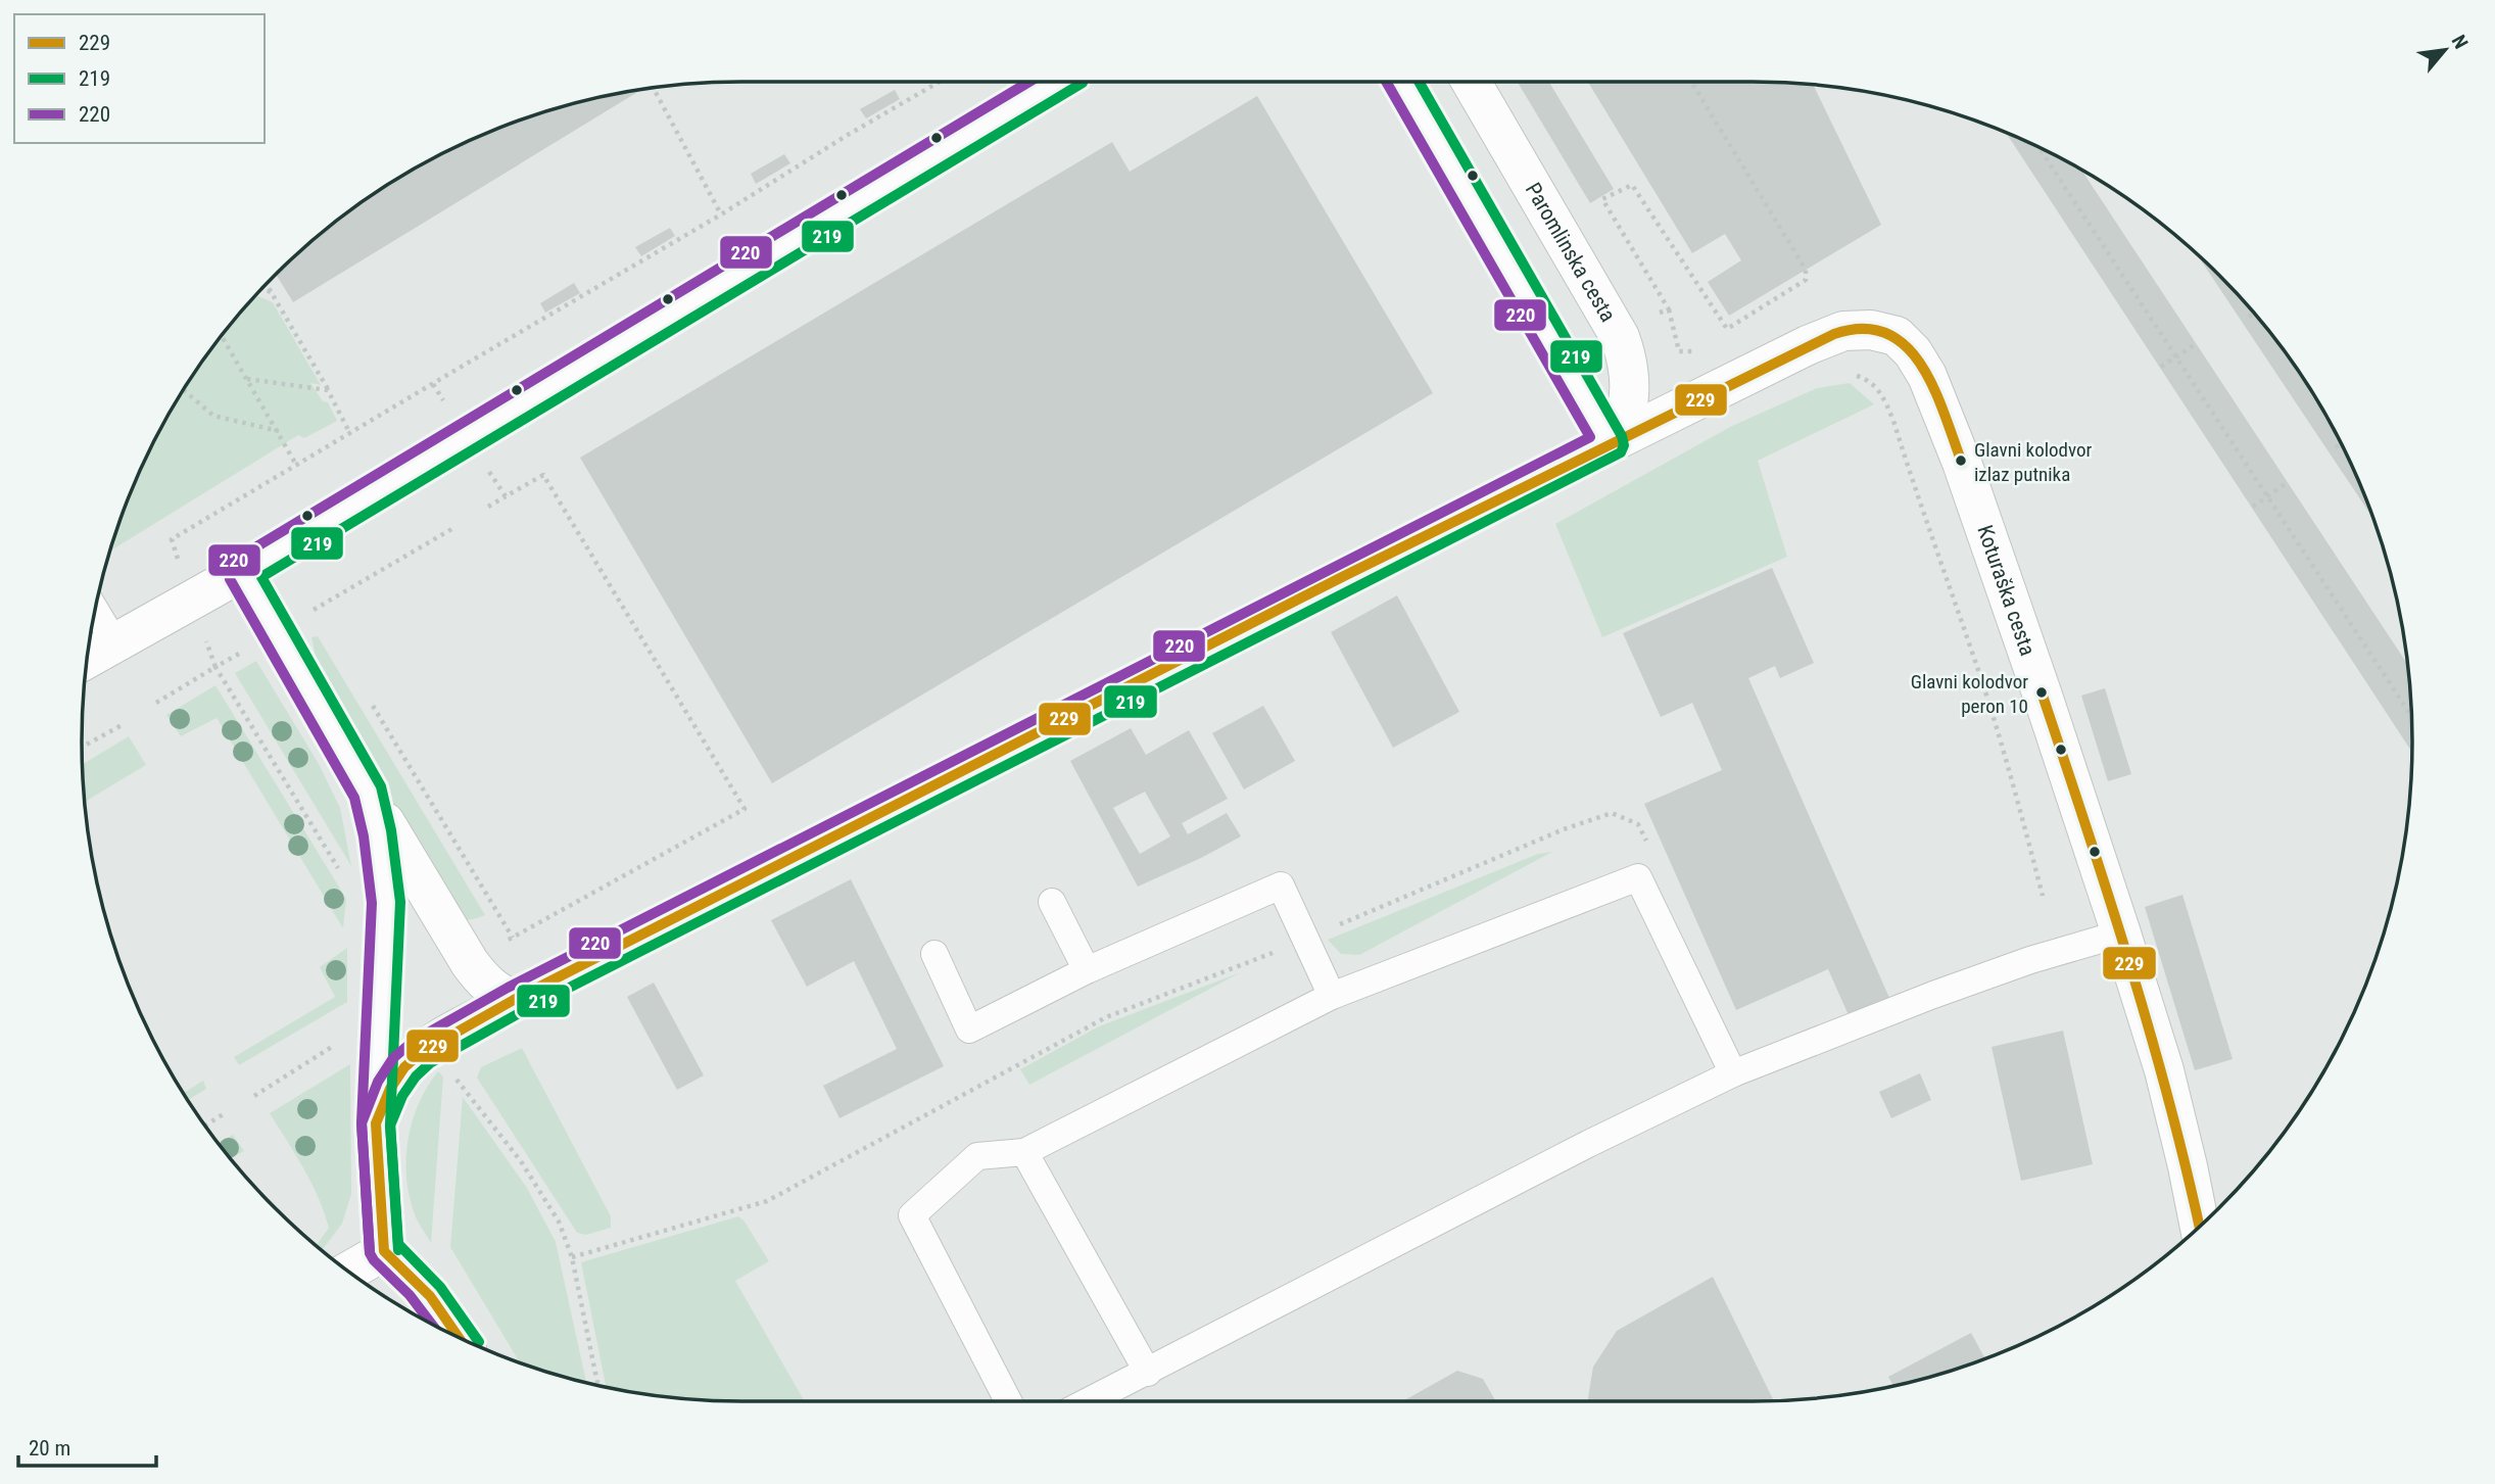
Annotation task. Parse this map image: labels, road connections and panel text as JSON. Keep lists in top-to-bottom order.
{
  "streets": {
    "street": ["Paromlinska cesta", "Koturaška cesta"]
  },
  "crossings": [
    ["Paromlinska cesta", "Koturaška cesta"]
  ],
  "places": ["Glavni kolodvor izlaz putnika", "Glavni kolodvor peron 10"],
  "lines": ["transit line 219", "transit line 220", "transit line 229"],
  "legend": ["229", "219", "220"],
  "scale_bar": "20 m",
  "north": "top right"
}
